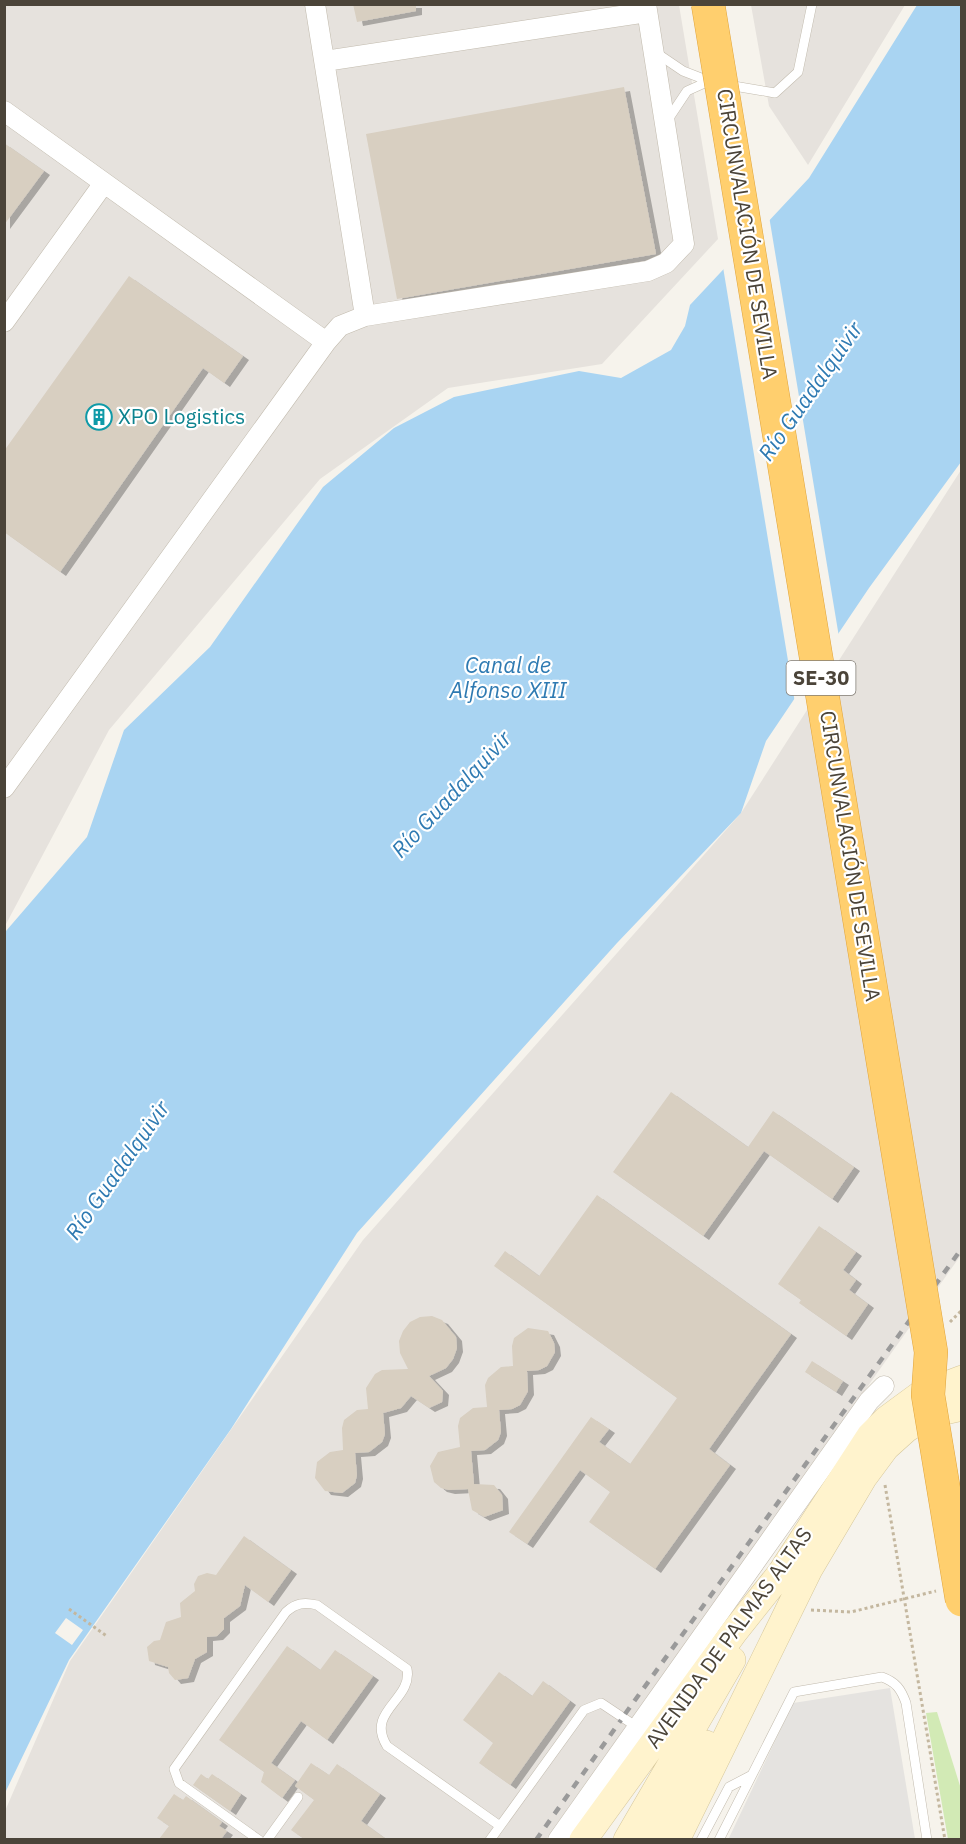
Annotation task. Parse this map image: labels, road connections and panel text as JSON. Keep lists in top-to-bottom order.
{
  "streets": {
    "highway": ["CIRCUNVALACIÓN DE SEVILLA", "SE-30"],
    "main road": ["AVENIDA DE PALMAS ALTAS"]
  },
  "water": ["Río Guadalquivir", "Canal de Alfonso XIII"],
  "places": {
    "building": ["XPO Logistics"]
  }
}
